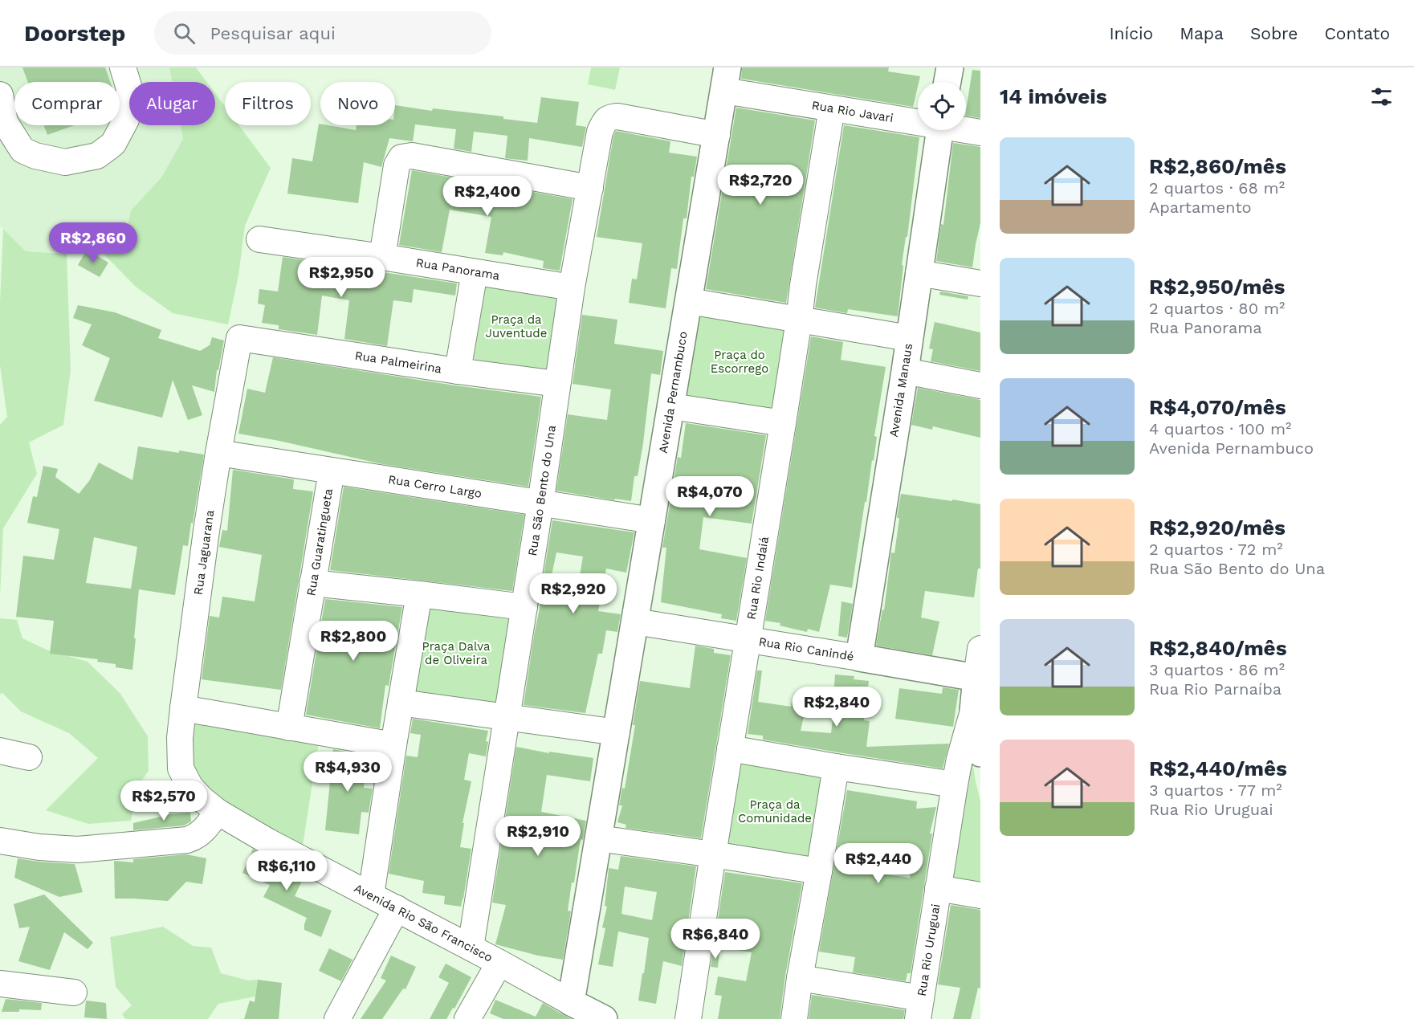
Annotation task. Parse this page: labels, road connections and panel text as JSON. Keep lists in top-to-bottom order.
{
  "streets": {
    "main road": [
      "Avenida Manaus",
      "Avenida Pernambuco",
      "Rua Rio Canindé",
      "Avenida Rio São Francisco"
    ],
    "street": [
      "Rua Rio Javari",
      "Rua Panorama",
      "Rua Palmeirina",
      "Rua Cerro Largo",
      "Rua São Bento do Una",
      "Rua Guaratingueta",
      "Rua Jaguarana",
      "Rua Rio Indaiá",
      "Rua Rio Uruguai"
    ]
  },
  "crossings": [
    ["Rua Rio Javari", "Avenida Pernambuco"],
    ["Rua Rio Javari", "Rua Rio Indaiá"],
    ["Rua Panorama", "Rua São Bento do Una"],
    ["Rua Palmeirina", "Rua São Bento do Una"],
    ["Rua Palmeirina", "Rua Jaguarana"],
    ["Avenida Manaus", "Rua Rio Canindé"],
    ["Avenida Pernambuco", "Rua Cerro Largo"],
    ["Avenida Pernambuco", "Rua São Bento do Una"],
    ["Avenida Pernambuco", "Rua Rio Canindé"],
    ["Avenida Pernambuco", "Avenida Rio São Francisco"],
    ["Rua Cerro Largo", "Rua São Bento do Una"],
    ["Rua Cerro Largo", "Rua Guaratingueta"],
    ["Rua Cerro Largo", "Rua Jaguarana"],
    ["Rua São Bento do Una", "Avenida Rio São Francisco"],
    ["Rua Jaguarana", "Avenida Rio São Francisco"],
    ["Rua Rio Indaiá", "Rua Rio Canindé"]
  ],
  "parks": [
    "Praça da Juventude",
    "Praça do Escorrego",
    "Praça Dalva de Oliveira",
    "Praça da Comunidade"
  ],
  "page": {
    "header": "Doorstep",
    "search": "Pesquisar aqui",
    "nav": [
      "Início",
      "Mapa",
      "Sobre",
      "Contato"
    ],
    "heading": "14 imóveis",
    "chip": [
      "Comprar",
      "Alugar",
      "Filtros",
      "Novo"
    ],
    "list": [
      {
        "name": "R$2,860/mês",
        "note": "2 quartos · 68 m² · Apartamento"
      },
      {
        "name": "R$2,950/mês",
        "note": "2 quartos · 80 m² · Rua Panorama"
      },
      {
        "name": "R$4,070/mês",
        "note": "4 quartos · 100 m² · Avenida Pernambuco"
      },
      {
        "name": "R$2,920/mês",
        "note": "2 quartos · 72 m² · Rua São Bento do Una"
      },
      {
        "name": "R$2,840/mês",
        "note": "3 quartos · 86 m² · Rua Rio Parnaíba"
      },
      {
        "name": "R$2,440/mês",
        "note": "3 quartos · 77 m² · Rua Rio Uruguai"
      }
    ],
    "price": [
      "R$2,720",
      "R$2,400",
      "R$2,860",
      "R$2,950",
      "R$4,070",
      "R$2,920",
      "R$2,800",
      "R$2,840",
      "R$4,930",
      "R$2,570",
      "R$2,910",
      "R$2,440",
      "R$6,110",
      "R$6,840"
    ]
  }
}
